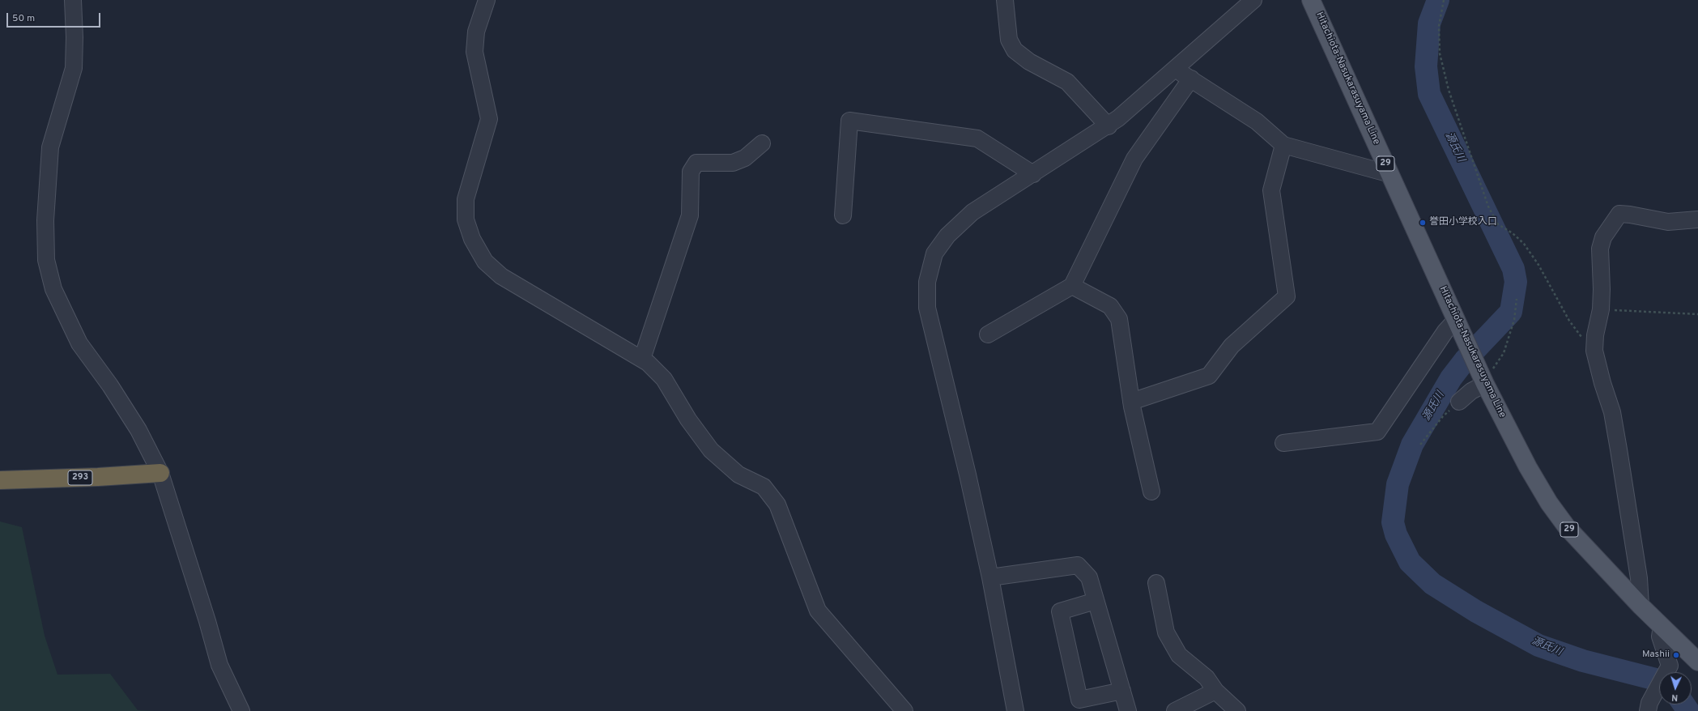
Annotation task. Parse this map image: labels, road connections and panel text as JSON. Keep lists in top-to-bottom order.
{
  "streets": {
    "highway": ["293"],
    "main road": ["Hitachiota-Nasukarasuyama Line", "29"]
  },
  "water": ["源氏川"],
  "places": ["誉田小学校入口", "Mashii"],
  "scale_bar": "50 m",
  "north": "bottom"
}
